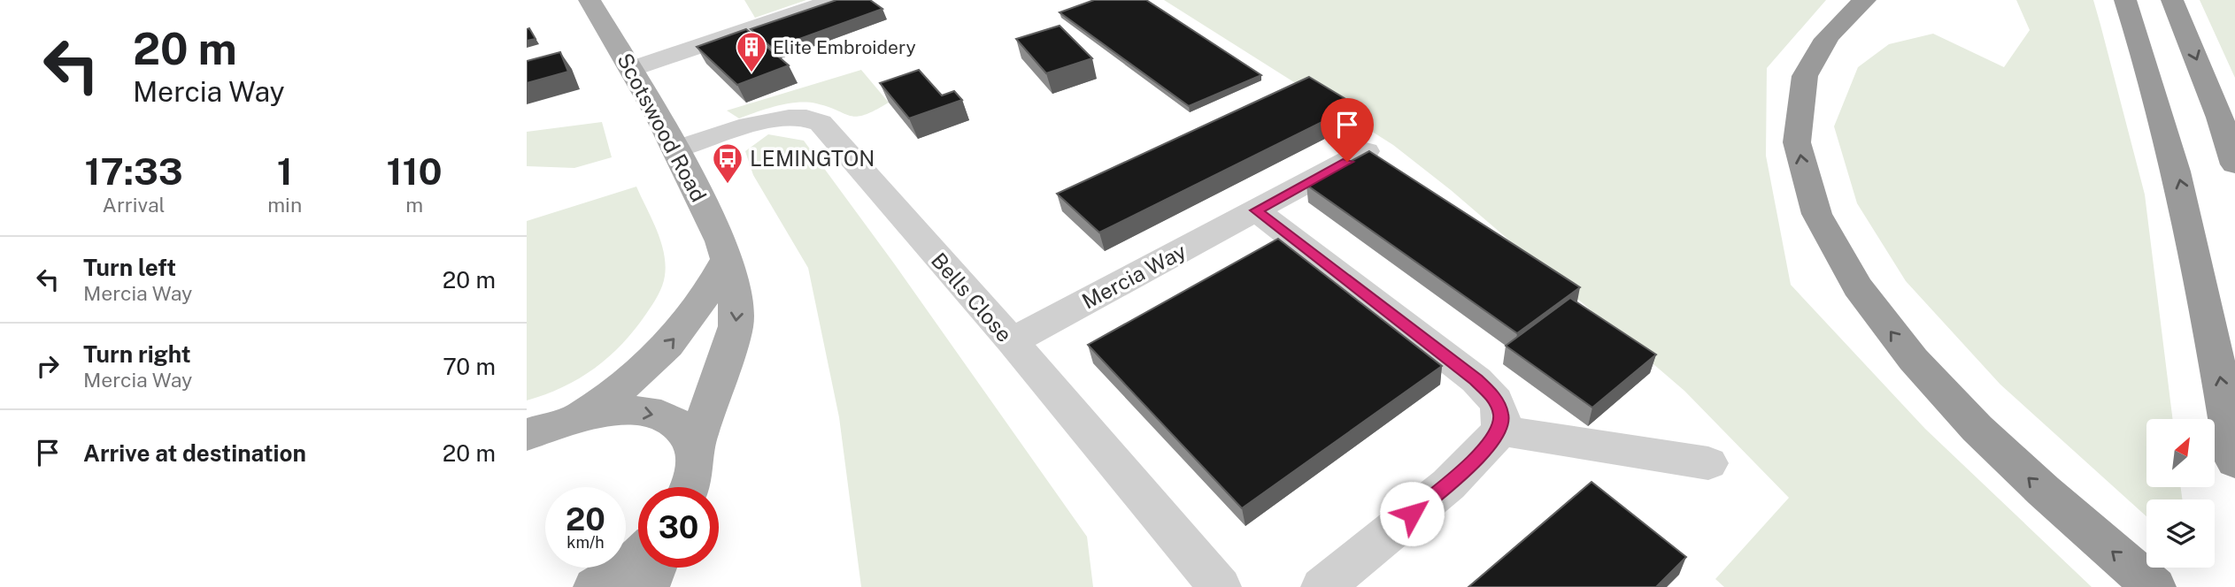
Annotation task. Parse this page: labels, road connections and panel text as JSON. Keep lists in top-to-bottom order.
{
  "streets": {
    "main road": ["Scotswood Road"],
    "street": ["Mercia Way", "Bells Close"]
  },
  "crossings": [
    ["Scotswood Road", "Bells Close"],
    ["Mercia Way", "Bells Close"]
  ],
  "one_way": ["Scotswood Road"],
  "places": {
    "building": ["Elite Embroidery"],
    "bus stop": ["LEMINGTON"]
  },
  "north": "top right",
  "page": {
    "turn": ["20 m", "Mercia Way"],
    "eta": [
      "17:33",
      "Arrival",
      "1",
      "min",
      "110",
      "m"
    ],
    "list": [
      {
        "name": "Turn left",
        "note": "Mercia Way",
        "value": "20 m"
      },
      {
        "name": "Turn right",
        "note": "Mercia Way",
        "value": "70 m"
      },
      {
        "name": "Arrive at destination",
        "value": "20 m"
      }
    ],
    "speed": "20 km/h",
    "limit": "30"
  }
}
